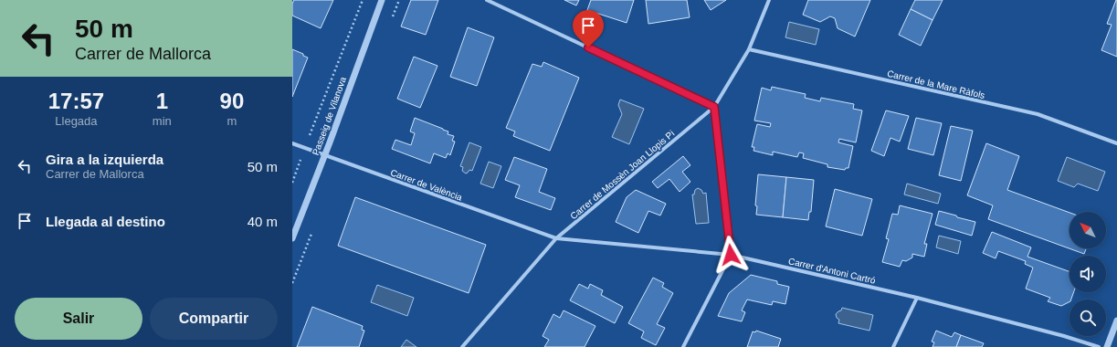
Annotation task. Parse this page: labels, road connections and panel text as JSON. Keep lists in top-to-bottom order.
{
  "streets": {
    "street": [
      "Carrer de la Mare Ràfols",
      "Passeig de Vilanova",
      "Carrer de Mossèn Joan Llopis Pi",
      "Carrer de València",
      "Carrer d'Antoni Cartró"
    ]
  },
  "crossings": [
    ["Carrer de la Mare Ràfols", "Carrer de Mossèn Joan Llopis Pi"],
    ["Passeig de Vilanova", "Carrer de València"],
    ["Carrer de Mossèn Joan Llopis Pi", "Carrer de València"],
    ["Carrer de Mossèn Joan Llopis Pi", "Carrer d'Antoni Cartró"],
    ["Carrer de València", "Carrer d'Antoni Cartró"]
  ],
  "north": "top left",
  "page": {
    "turn": ["50 m", "Carrer de Mallorca"],
    "eta": [
      "17:57",
      "Llegada",
      "1",
      "min",
      "90",
      "m"
    ],
    "list": [
      {
        "name": "Gira a la izquierda",
        "note": "Carrer de Mallorca",
        "value": "50 m"
      },
      {
        "name": "Llegada al destino",
        "value": "40 m"
      }
    ],
    "buttons": ["Salir", "Compartir"]
  }
}
